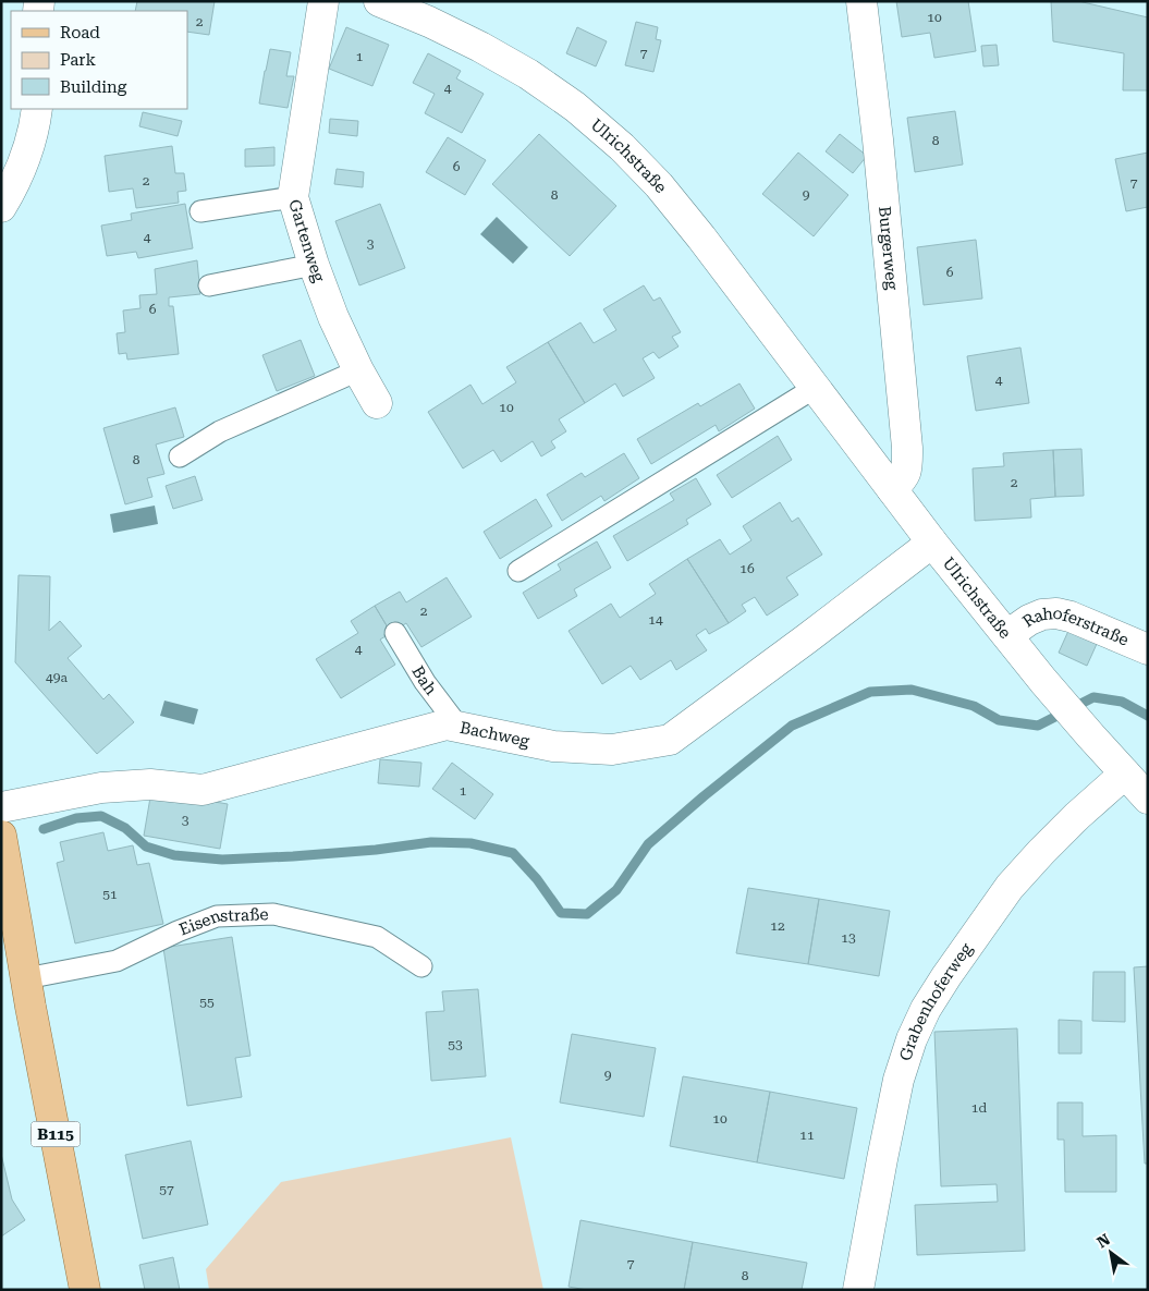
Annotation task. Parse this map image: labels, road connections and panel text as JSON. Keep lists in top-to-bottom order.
{
  "streets": {
    "main road": ["B115"],
    "street": [
      "Ulrichstraße",
      "Gartenweg",
      "Burgerweg",
      "Rahoferstraße",
      "Bachweg",
      "Grabenhoferweg"
    ],
    "lane": ["Bah", "Eisenstraße"]
  },
  "crossings": [
    ["Ulrichstraße", "Burgerweg"],
    ["Ulrichstraße", "Rahoferstraße"],
    ["Ulrichstraße", "Bachweg"],
    ["Ulrichstraße", "Grabenhoferweg"],
    ["Bah", "Bachweg"],
    ["Eisenstraße", "B115"]
  ],
  "house_numbers": [
    "10",
    "2",
    "7",
    "1",
    "4",
    "8",
    "6",
    "2",
    "7",
    "8",
    "9",
    "4",
    "3",
    "6",
    "6",
    "4",
    "10",
    "8",
    "2",
    "16",
    "2",
    "14",
    "4",
    "49a",
    "1",
    "3",
    "51",
    "12",
    "13",
    "55",
    "53",
    "9",
    "1d",
    "10",
    "11",
    "57",
    "7",
    "8"
  ],
  "legend": ["Road", "Park", "Building"],
  "north": "top left"
}
